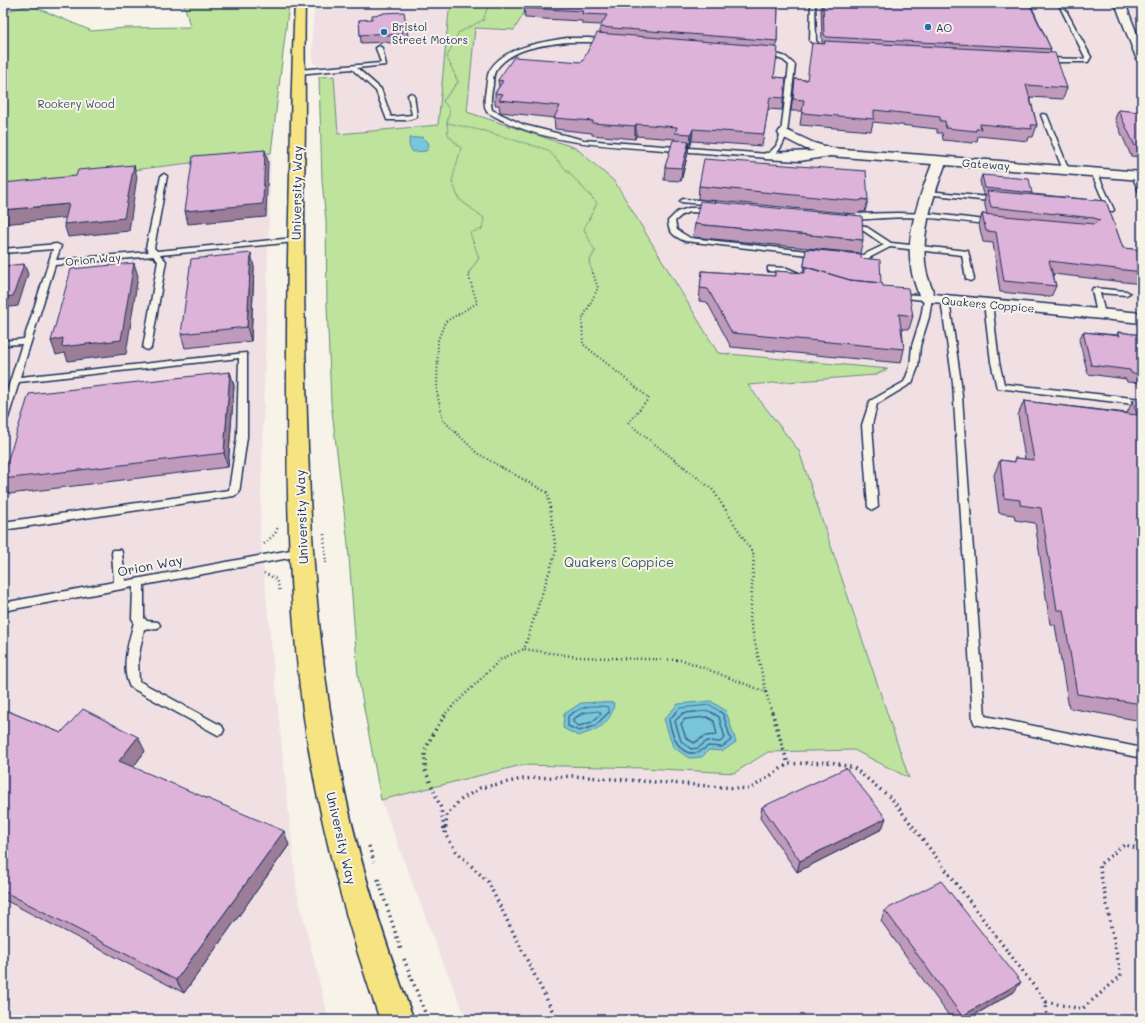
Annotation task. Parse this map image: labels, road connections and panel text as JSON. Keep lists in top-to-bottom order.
{
  "streets": {
    "highway": ["University Way"],
    "street": ["Gateway", "Quakers Coppice"],
    "lane": ["Orion Way"]
  },
  "crossings": [
    ["Gateway", "Quakers Coppice"],
    ["University Way", "Orion Way"]
  ],
  "parks": ["Rookery Wood", "Quakers Coppice"],
  "places": ["AO", "Bristol Street Motors"]
}
